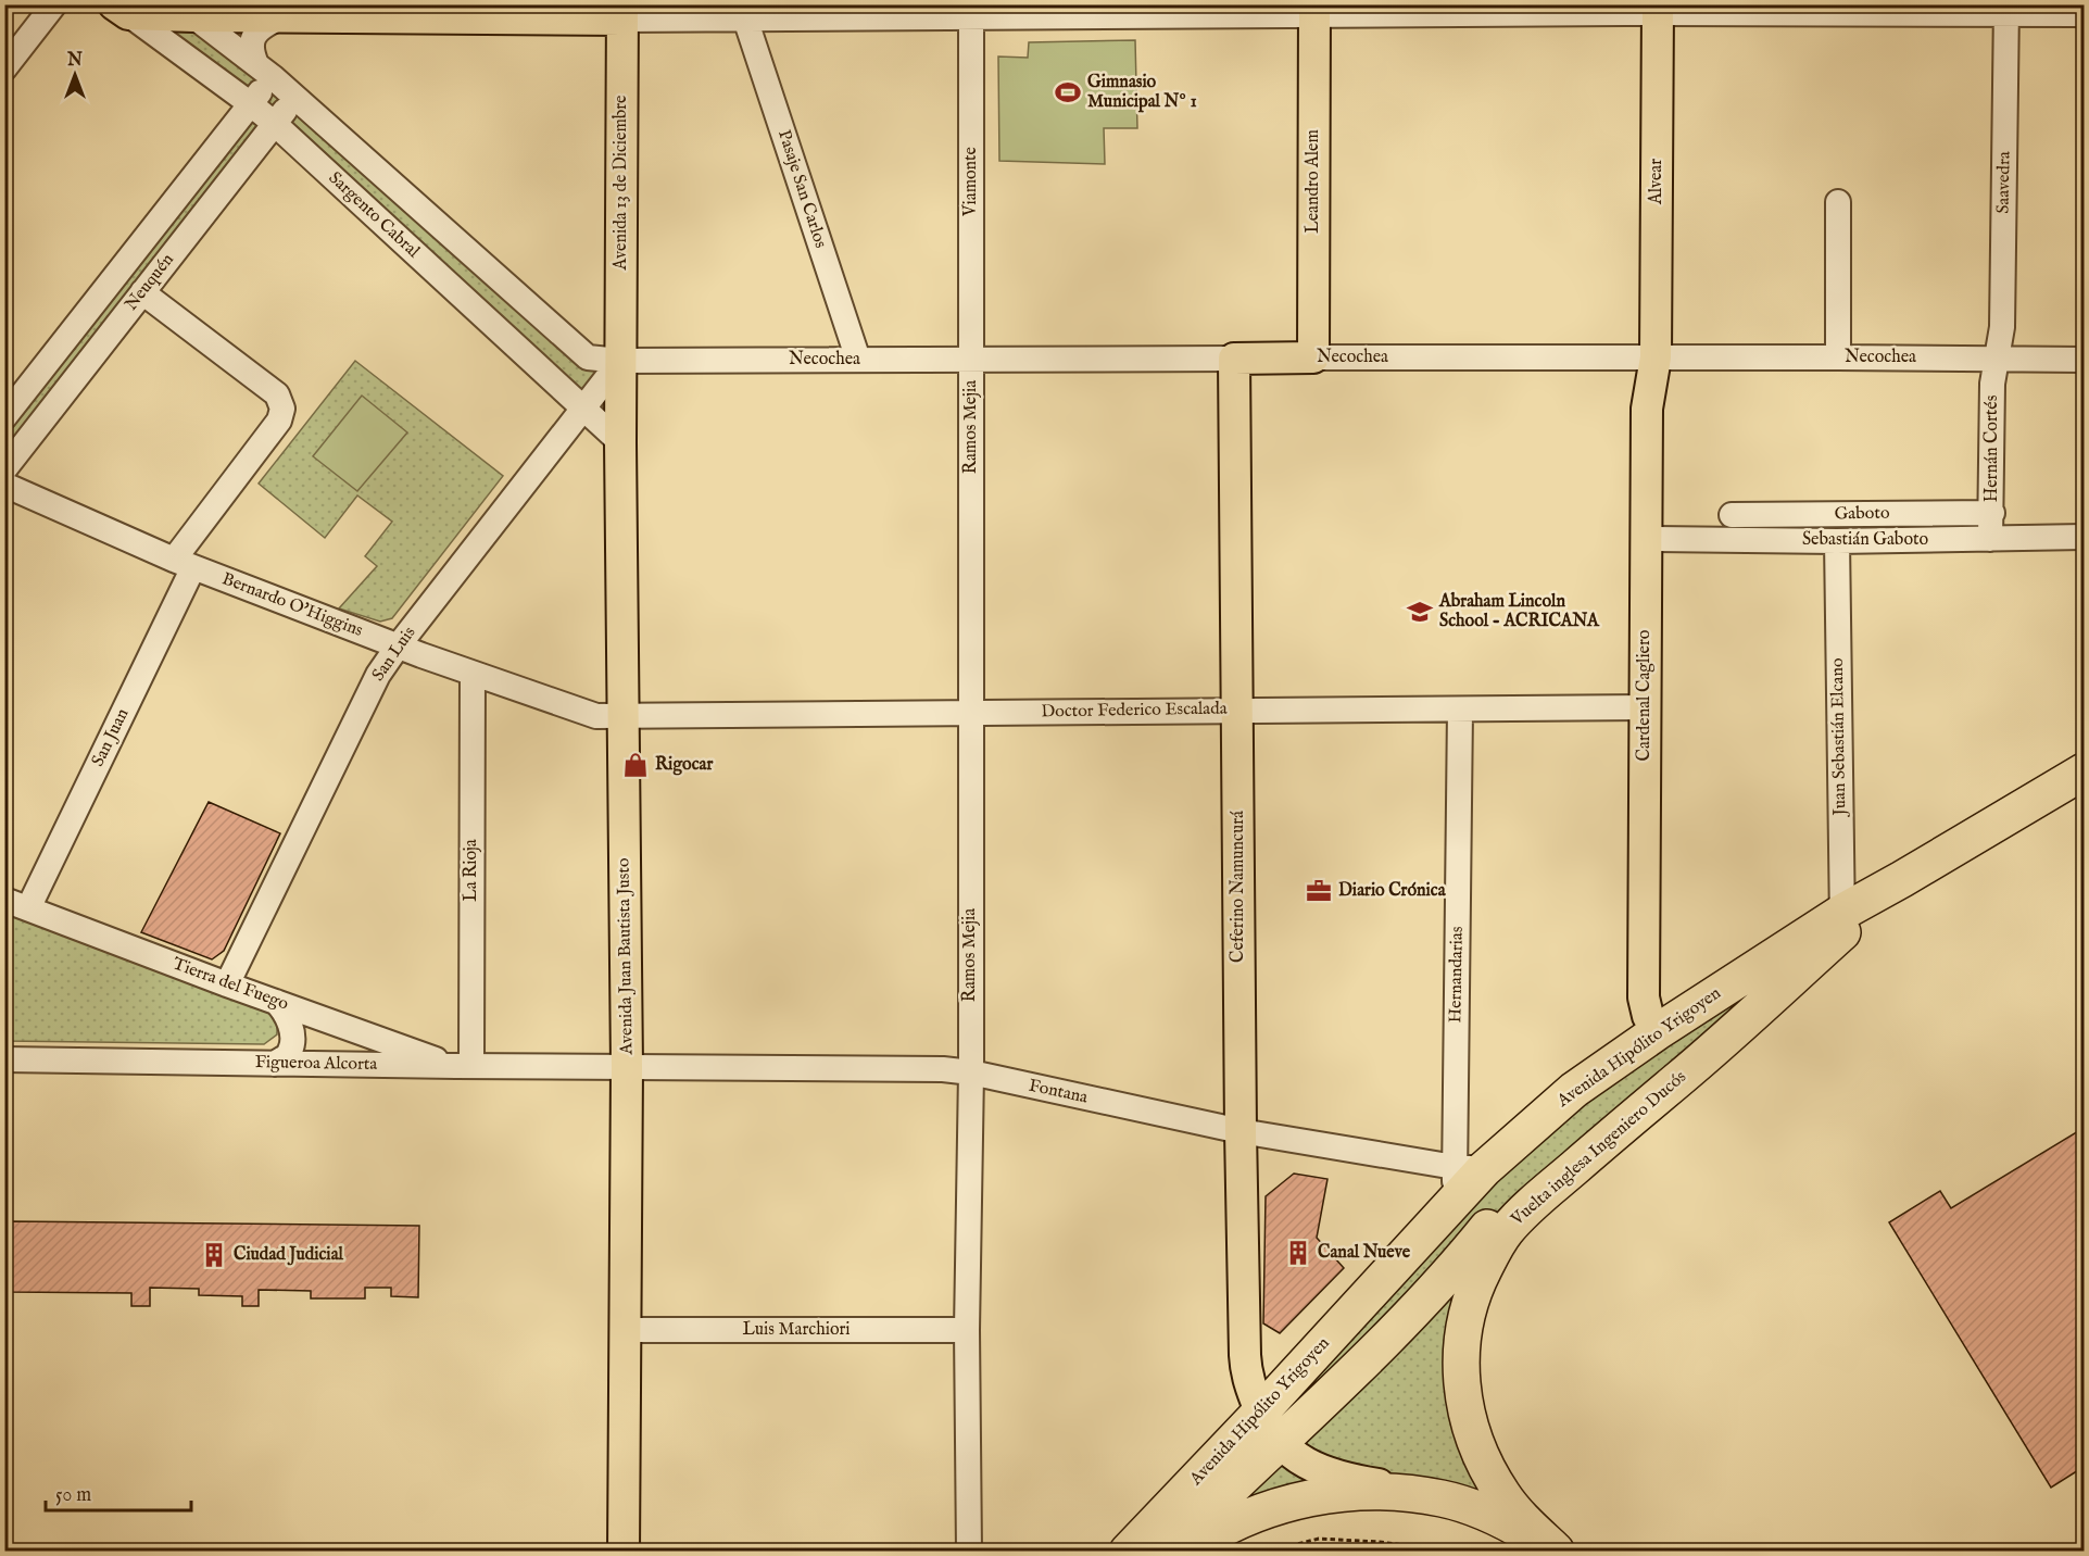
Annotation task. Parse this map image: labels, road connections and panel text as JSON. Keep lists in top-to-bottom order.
{
  "streets": {
    "highway": ["Avenida Hipólito Yrigoyen", "Vuelta inglesa Ingeniero Ducós"],
    "main road": [
      "Leandro Alem",
      "Alvear",
      "Avenida 13 de Diciembre",
      "Necochea",
      "Cardenal Cagliero",
      "Ceferino Namuncurá",
      "Avenida Juan Bautista Justo"
    ],
    "street": [
      "Viamonte",
      "Saavedra",
      "Pasaje San Carlos",
      "Sargento Cabral",
      "Neuquén",
      "Ramos Mejia",
      "Hernán Cortés",
      "Gaboto",
      "Sebastián Gaboto",
      "Bernardo O'Higgins",
      "San Luis",
      "Doctor Federico Escalada",
      "Juan Sebastián Elcano",
      "San Juan",
      "La Rioja",
      "Hernandarias",
      "Tierra del Fuego",
      "Figueroa Alcorta",
      "Fontana",
      "Luis Marchiori"
    ]
  },
  "crossings": [
    ["Viamonte", "Necochea"],
    ["Viamonte", "Ramos Mejia"],
    ["Leandro Alem", "Necochea"],
    ["Alvear", "Necochea"],
    ["Alvear", "Cardenal Cagliero"],
    ["Avenida 13 de Diciembre", "Necochea"],
    ["Avenida 13 de Diciembre", "San Luis"],
    ["Avenida 13 de Diciembre", "Avenida Juan Bautista Justo"],
    ["Saavedra", "Necochea"],
    ["Saavedra", "Hernán Cortés"],
    ["Pasaje San Carlos", "Necochea"],
    ["Sargento Cabral", "Neuquén"],
    ["Sargento Cabral", "San Luis"],
    ["Sargento Cabral", "Avenida Juan Bautista Justo"],
    ["Neuquén", "Necochea"],
    ["Neuquén", "San Juan"],
    ["Necochea", "Ramos Mejia"],
    ["Necochea", "Hernán Cortés"],
    ["Necochea", "San Luis"],
    ["Necochea", "Cardenal Cagliero"],
    ["Necochea", "Ceferino Namuncurá"],
    ["Necochea", "Avenida Juan Bautista Justo"],
    ["Ramos Mejia", "Doctor Federico Escalada"],
    ["Ramos Mejia", "Fontana"],
    ["Ramos Mejia", "Luis Marchiori"],
    ["Hernán Cortés", "Gaboto"],
    ["Hernán Cortés", "Sebastián Gaboto"],
    ["Sebastián Gaboto", "Cardenal Cagliero"],
    ["Sebastián Gaboto", "Juan Sebastián Elcano"],
    ["Bernardo O'Higgins", "San Luis"],
    ["Bernardo O'Higgins", "Doctor Federico Escalada"],
    ["Bernardo O'Higgins", "San Juan"],
    ["Bernardo O'Higgins", "La Rioja"],
    ["Bernardo O'Higgins", "Avenida Juan Bautista Justo"],
    ["San Luis", "Avenida Juan Bautista Justo"],
    ["San Luis", "Tierra del Fuego"],
    ["Cardenal Cagliero", "Doctor Federico Escalada"],
    ["Cardenal Cagliero", "Avenida Hipólito Yrigoyen"],
    ["Doctor Federico Escalada", "Ceferino Namuncurá"],
    ["Doctor Federico Escalada", "Avenida Juan Bautista Justo"],
    ["Doctor Federico Escalada", "Hernandarias"],
    ["Juan Sebastián Elcano", "Avenida Hipólito Yrigoyen"],
    ["Juan Sebastián Elcano", "Vuelta inglesa Ingeniero Ducós"],
    ["San Juan", "Tierra del Fuego"],
    ["La Rioja", "Tierra del Fuego"],
    ["La Rioja", "Figueroa Alcorta"],
    ["Ceferino Namuncurá", "Avenida Hipólito Yrigoyen"],
    ["Ceferino Namuncurá", "Fontana"],
    ["Avenida Juan Bautista Justo", "Figueroa Alcorta"],
    ["Avenida Juan Bautista Justo", "Fontana"],
    ["Avenida Juan Bautista Justo", "Luis Marchiori"],
    ["Hernandarias", "Avenida Hipólito Yrigoyen"],
    ["Hernandarias", "Fontana"],
    ["Tierra del Fuego", "Figueroa Alcorta"],
    ["Avenida Hipólito Yrigoyen", "Fontana"],
    ["Avenida Hipólito Yrigoyen", "Vuelta inglesa Ingeniero Ducós"],
    ["Figueroa Alcorta", "Fontana"]
  ],
  "places": {
    "sports": ["Gimnasio Municipal Nº 1"],
    "school or university": ["Abraham Lincoln School - ACRICANA"],
    "shop": ["Rigocar"],
    "office": ["Diario Crónica"],
    "building": ["Canal Nueve", "Ciudad Judicial"]
  },
  "scale_bar": "50 m",
  "north": "top"
}
